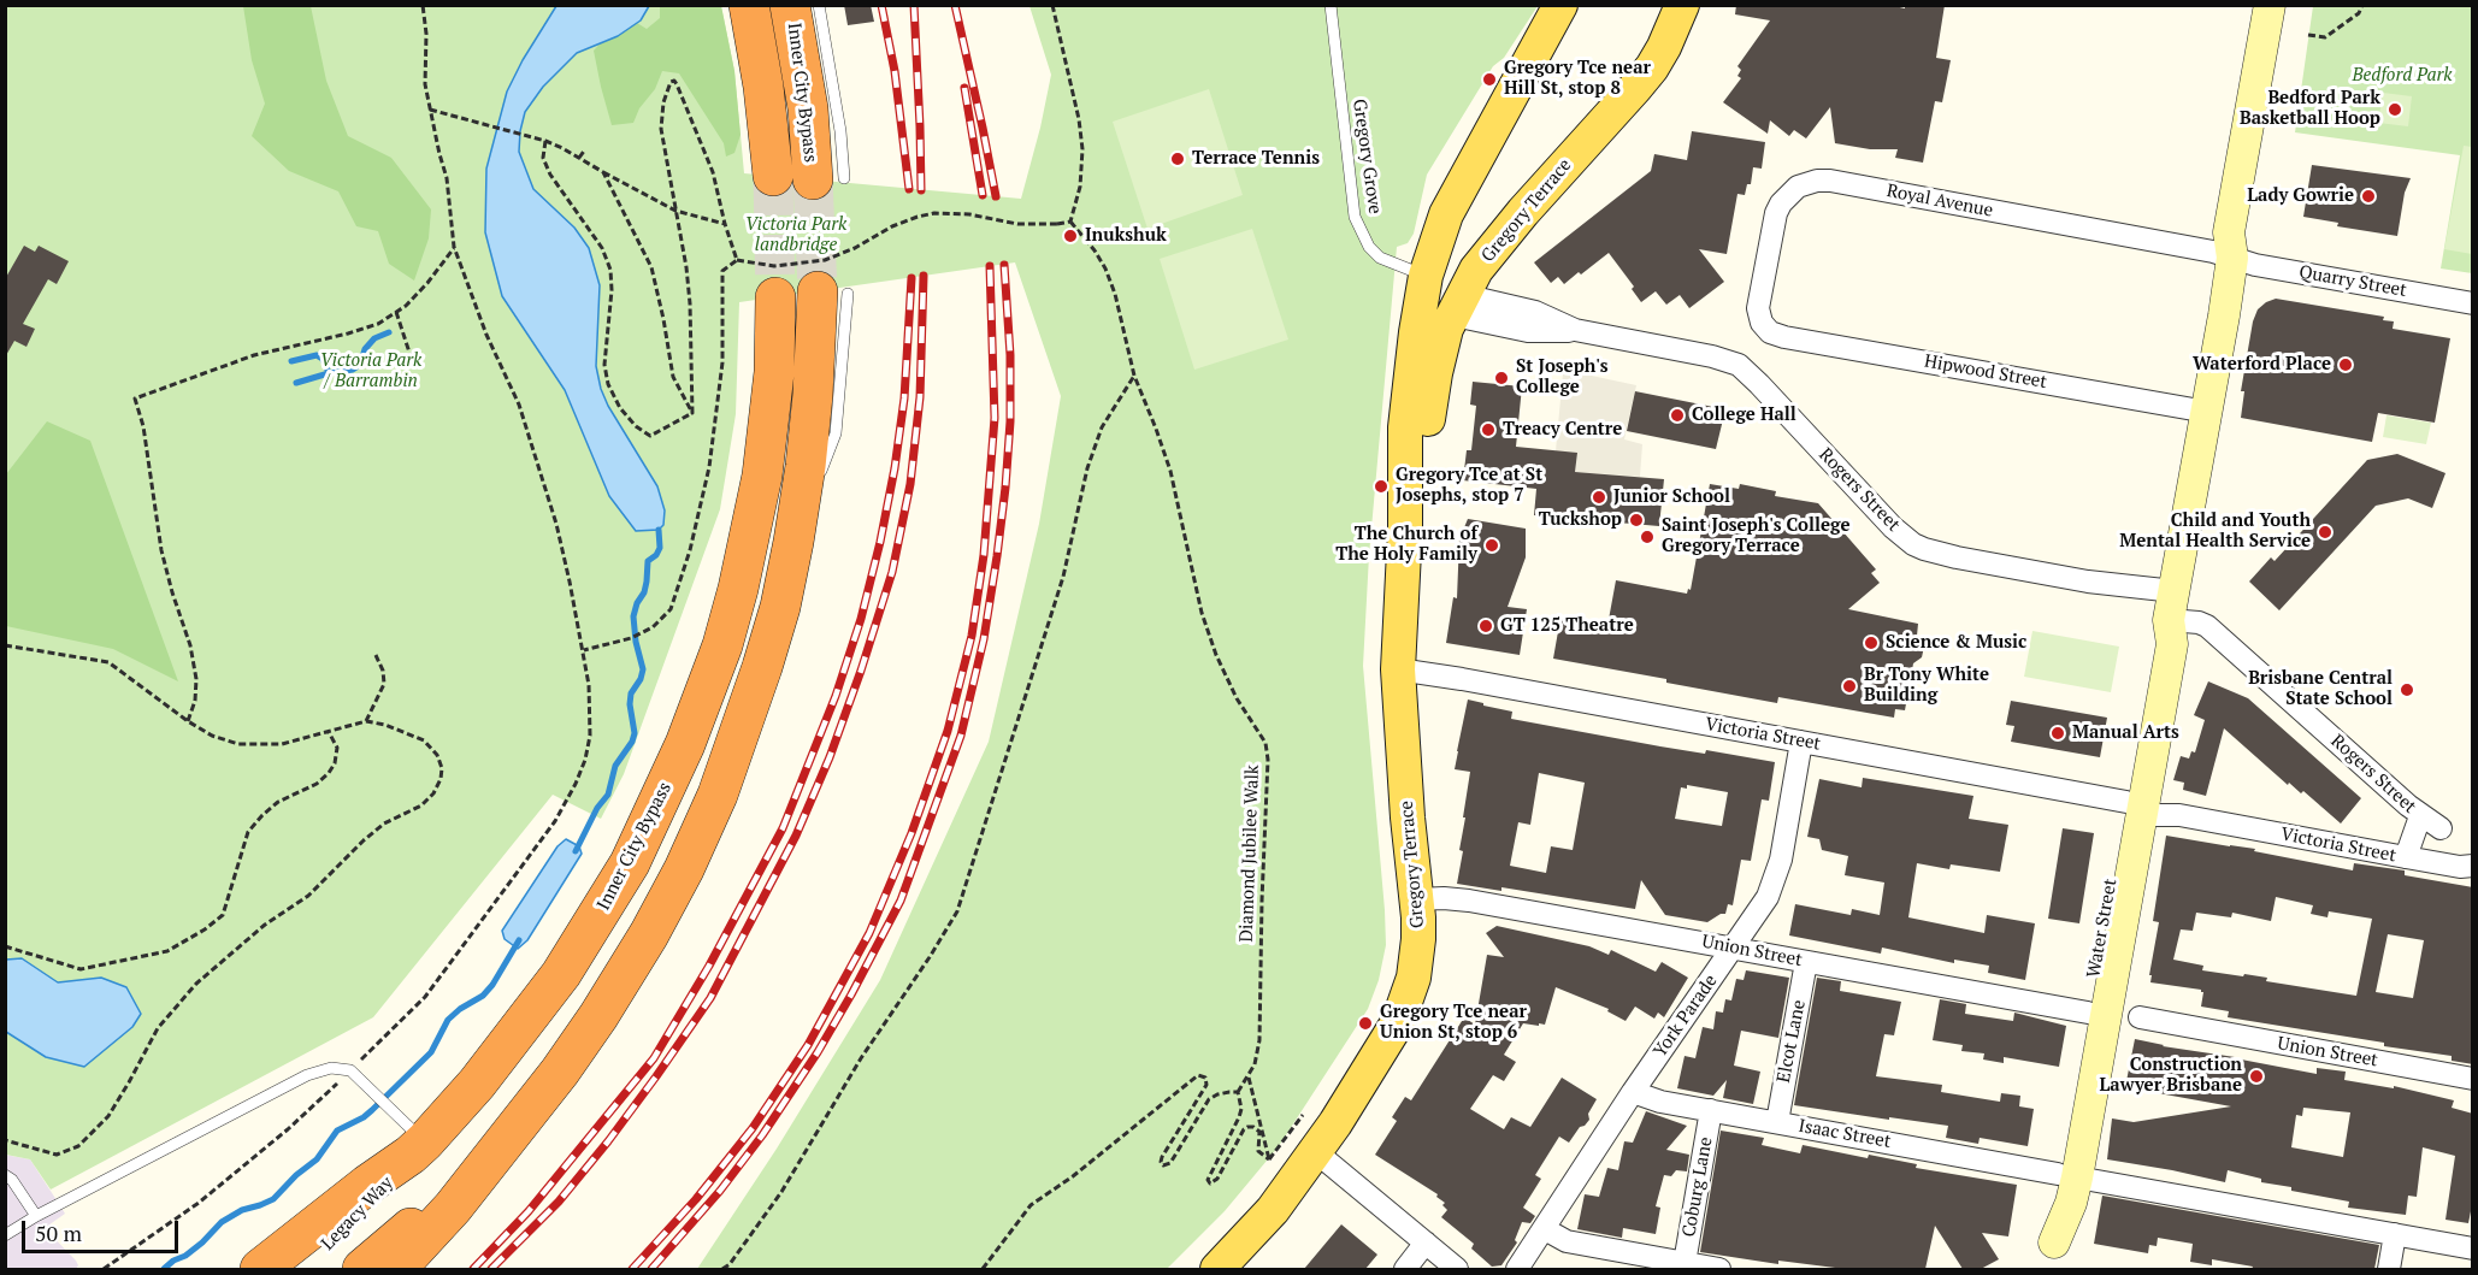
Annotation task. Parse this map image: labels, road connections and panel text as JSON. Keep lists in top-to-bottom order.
{
  "streets": {
    "highway": ["Inner City Bypass", "Legacy Way"],
    "main road": ["Gregory Terrace", "Rogers Street", "Water Street"],
    "street": [
      "Royal Avenue",
      "Quarry Street",
      "Hipwood Street",
      "Victoria Street",
      "Union Street",
      "York Parade",
      "Elcot Lane",
      "Isaac Street",
      "Coburg Lane"
    ],
    "lane": ["Gregory Grove"],
    "path": ["Diamond Jubilee Walk"]
  },
  "crossings": [
    ["Inner City Bypass", "Legacy Way"],
    ["Gregory Grove", "Gregory Terrace"],
    ["Gregory Grove", "Rogers Street"],
    ["Royal Avenue", "Quarry Street"],
    ["Royal Avenue", "Hipwood Street"],
    ["Royal Avenue", "Water Street"],
    ["Gregory Terrace", "Rogers Street"],
    ["Gregory Terrace", "Victoria Street"],
    ["Gregory Terrace", "Union Street"],
    ["Quarry Street", "Water Street"],
    ["Hipwood Street", "Water Street"],
    ["Rogers Street", "Victoria Street"],
    ["Rogers Street", "Water Street"],
    ["Victoria Street", "Water Street"],
    ["Victoria Street", "York Parade"],
    ["Water Street", "Union Street"],
    ["Water Street", "Isaac Street"],
    ["Union Street", "York Parade"],
    ["Union Street", "Elcot Lane"],
    ["York Parade", "Isaac Street"],
    ["Elcot Lane", "Isaac Street"],
    ["Isaac Street", "Coburg Lane"]
  ],
  "parks": ["Bedford Park", "Victoria Park landbridge", "Victoria Park / Barrambin"],
  "places": [
    "Gregory Tce near Hill St, stop 8",
    "Bedford Park Basketball Hoop",
    "Terrace Tennis",
    "Lady Gowrie",
    "Inukshuk",
    "Waterford Place",
    "St Joseph's College",
    "College Hall",
    "Treacy Centre",
    "Gregory Tce at St Josephs, stop 7",
    "Junior School",
    "Tuckshop",
    "Child and Youth Mental Health Service",
    "Saint Joseph's College Gregory Terrace",
    "The Church of The Holy Family",
    "GT 125 Theatre",
    "Science & Music",
    "Br Tony White Building",
    "Brisbane Central State School",
    "Manual Arts",
    "Gregory Tce near Union St, stop 6",
    "Construction Lawyer Brisbane"
  ],
  "scale_bar": "50 m"
}
